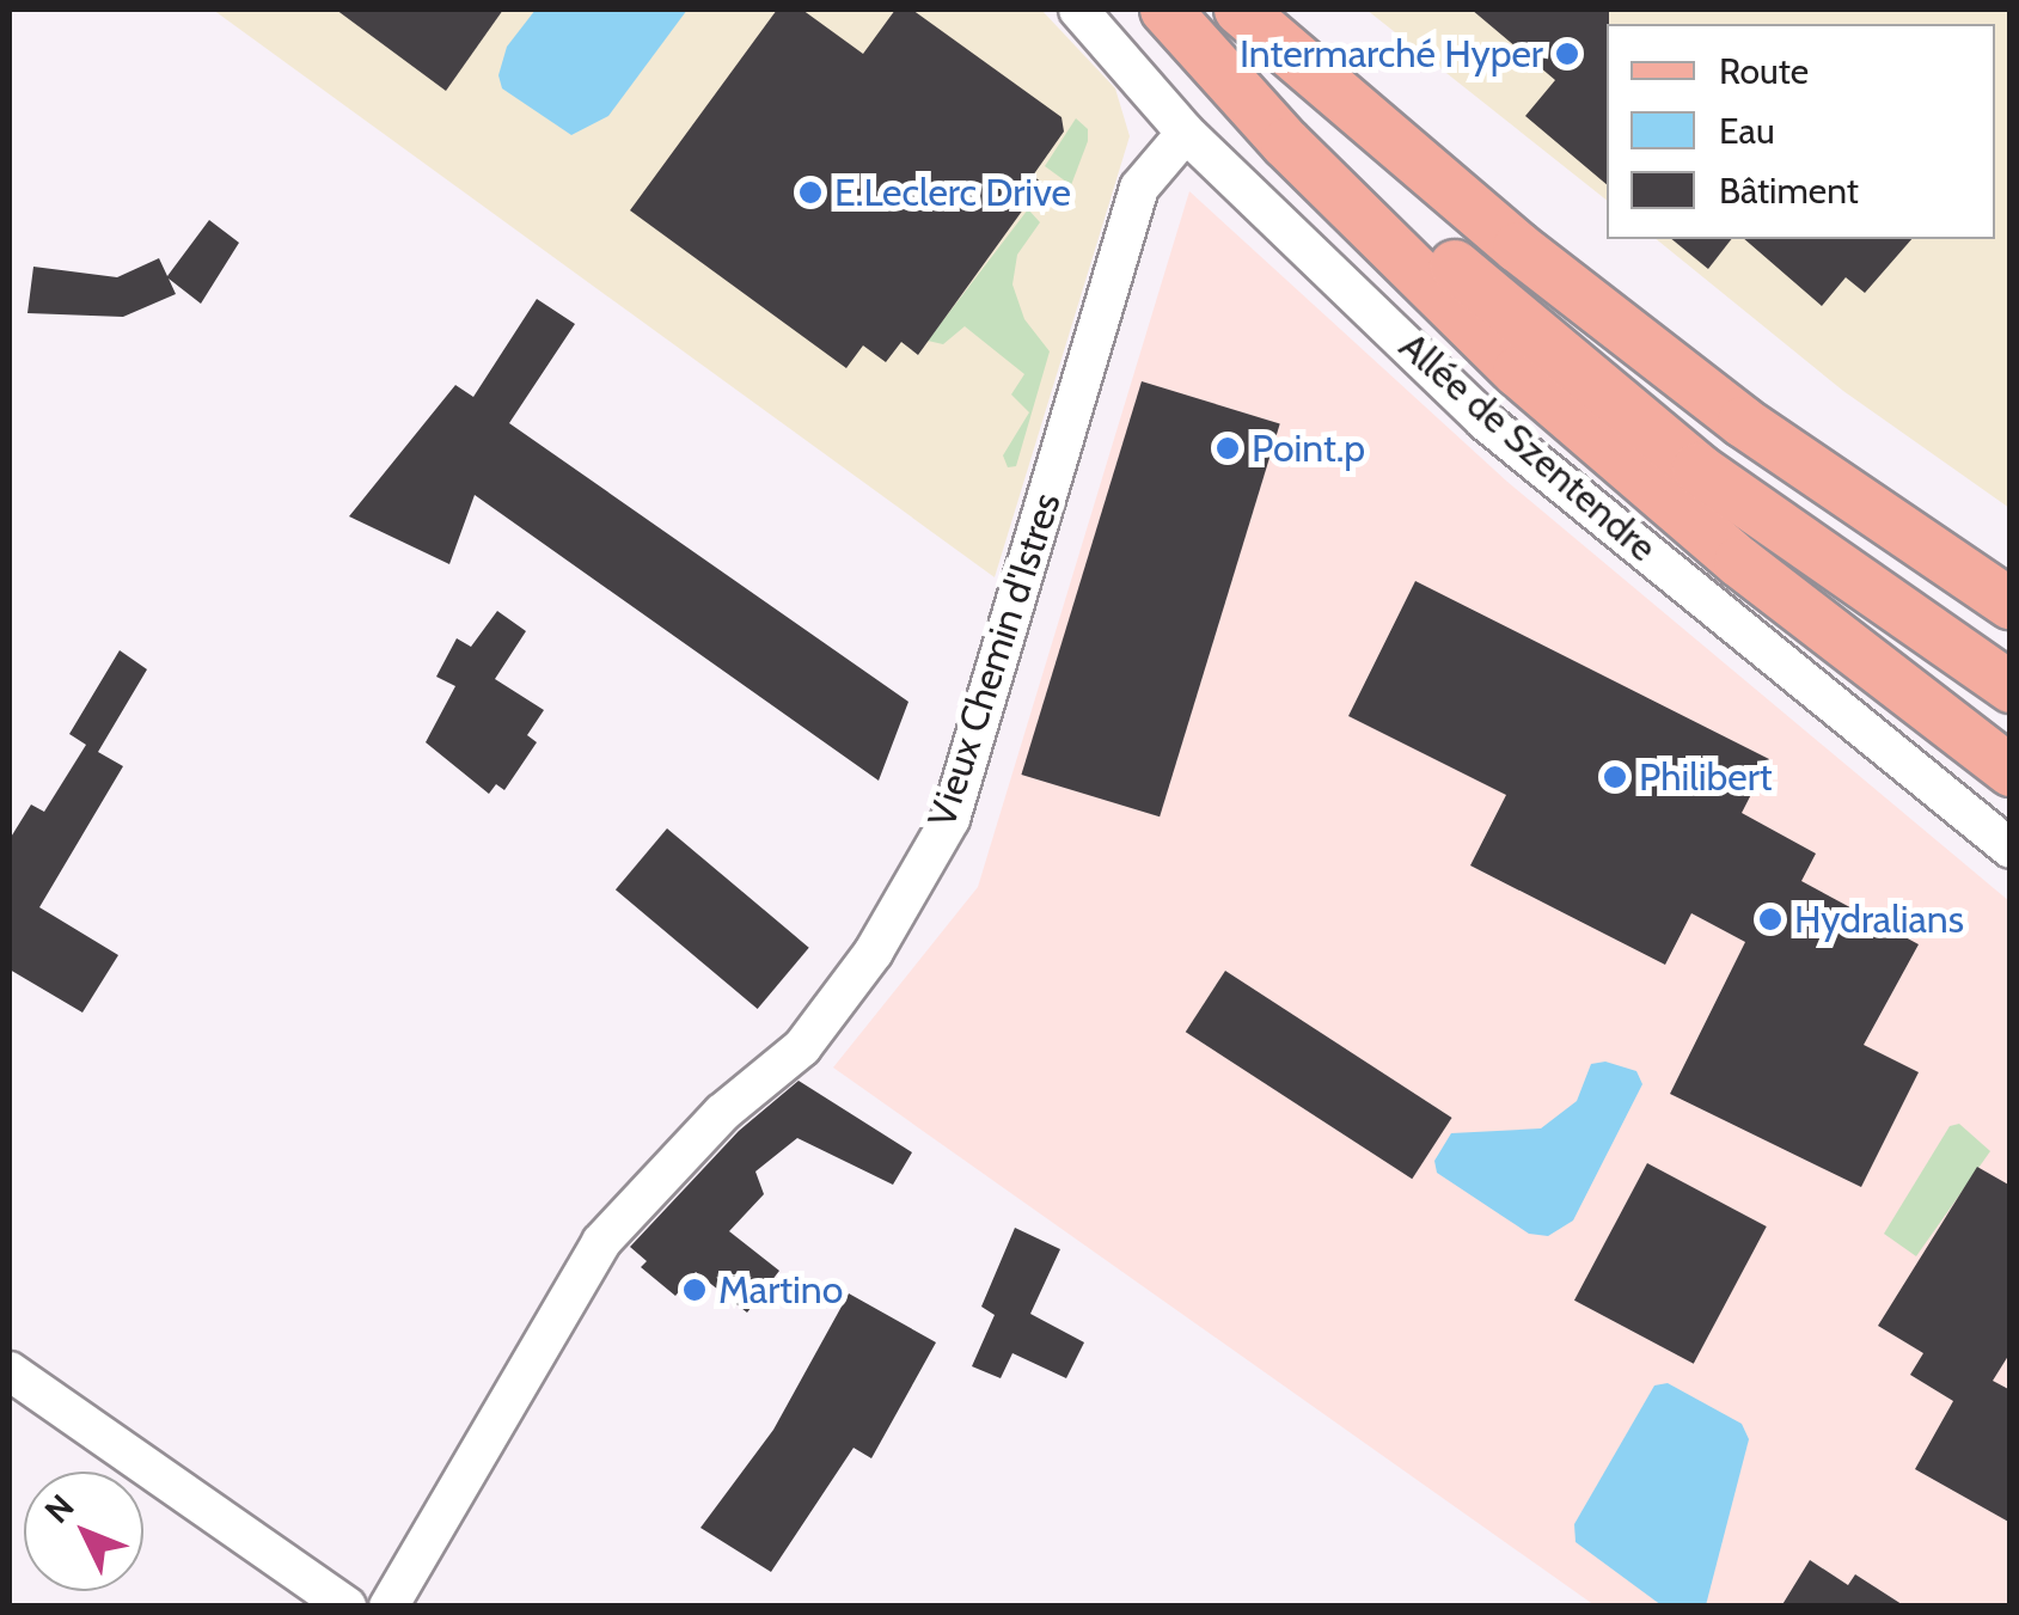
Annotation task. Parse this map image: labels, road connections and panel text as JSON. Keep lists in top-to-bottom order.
{
  "streets": {
    "street": ["Allée de Szentendre", "Vieux Chemin d'Istres"]
  },
  "crossings": [
    ["Allée de Szentendre", "Vieux Chemin d'Istres"]
  ],
  "places": [
    "Intermarché Hyper",
    "E.Leclerc Drive",
    "Point.p",
    "Philibert",
    "Hydralians",
    "Martino"
  ],
  "legend": ["Route", "Eau", "Bâtiment"],
  "north": "top left"
}
